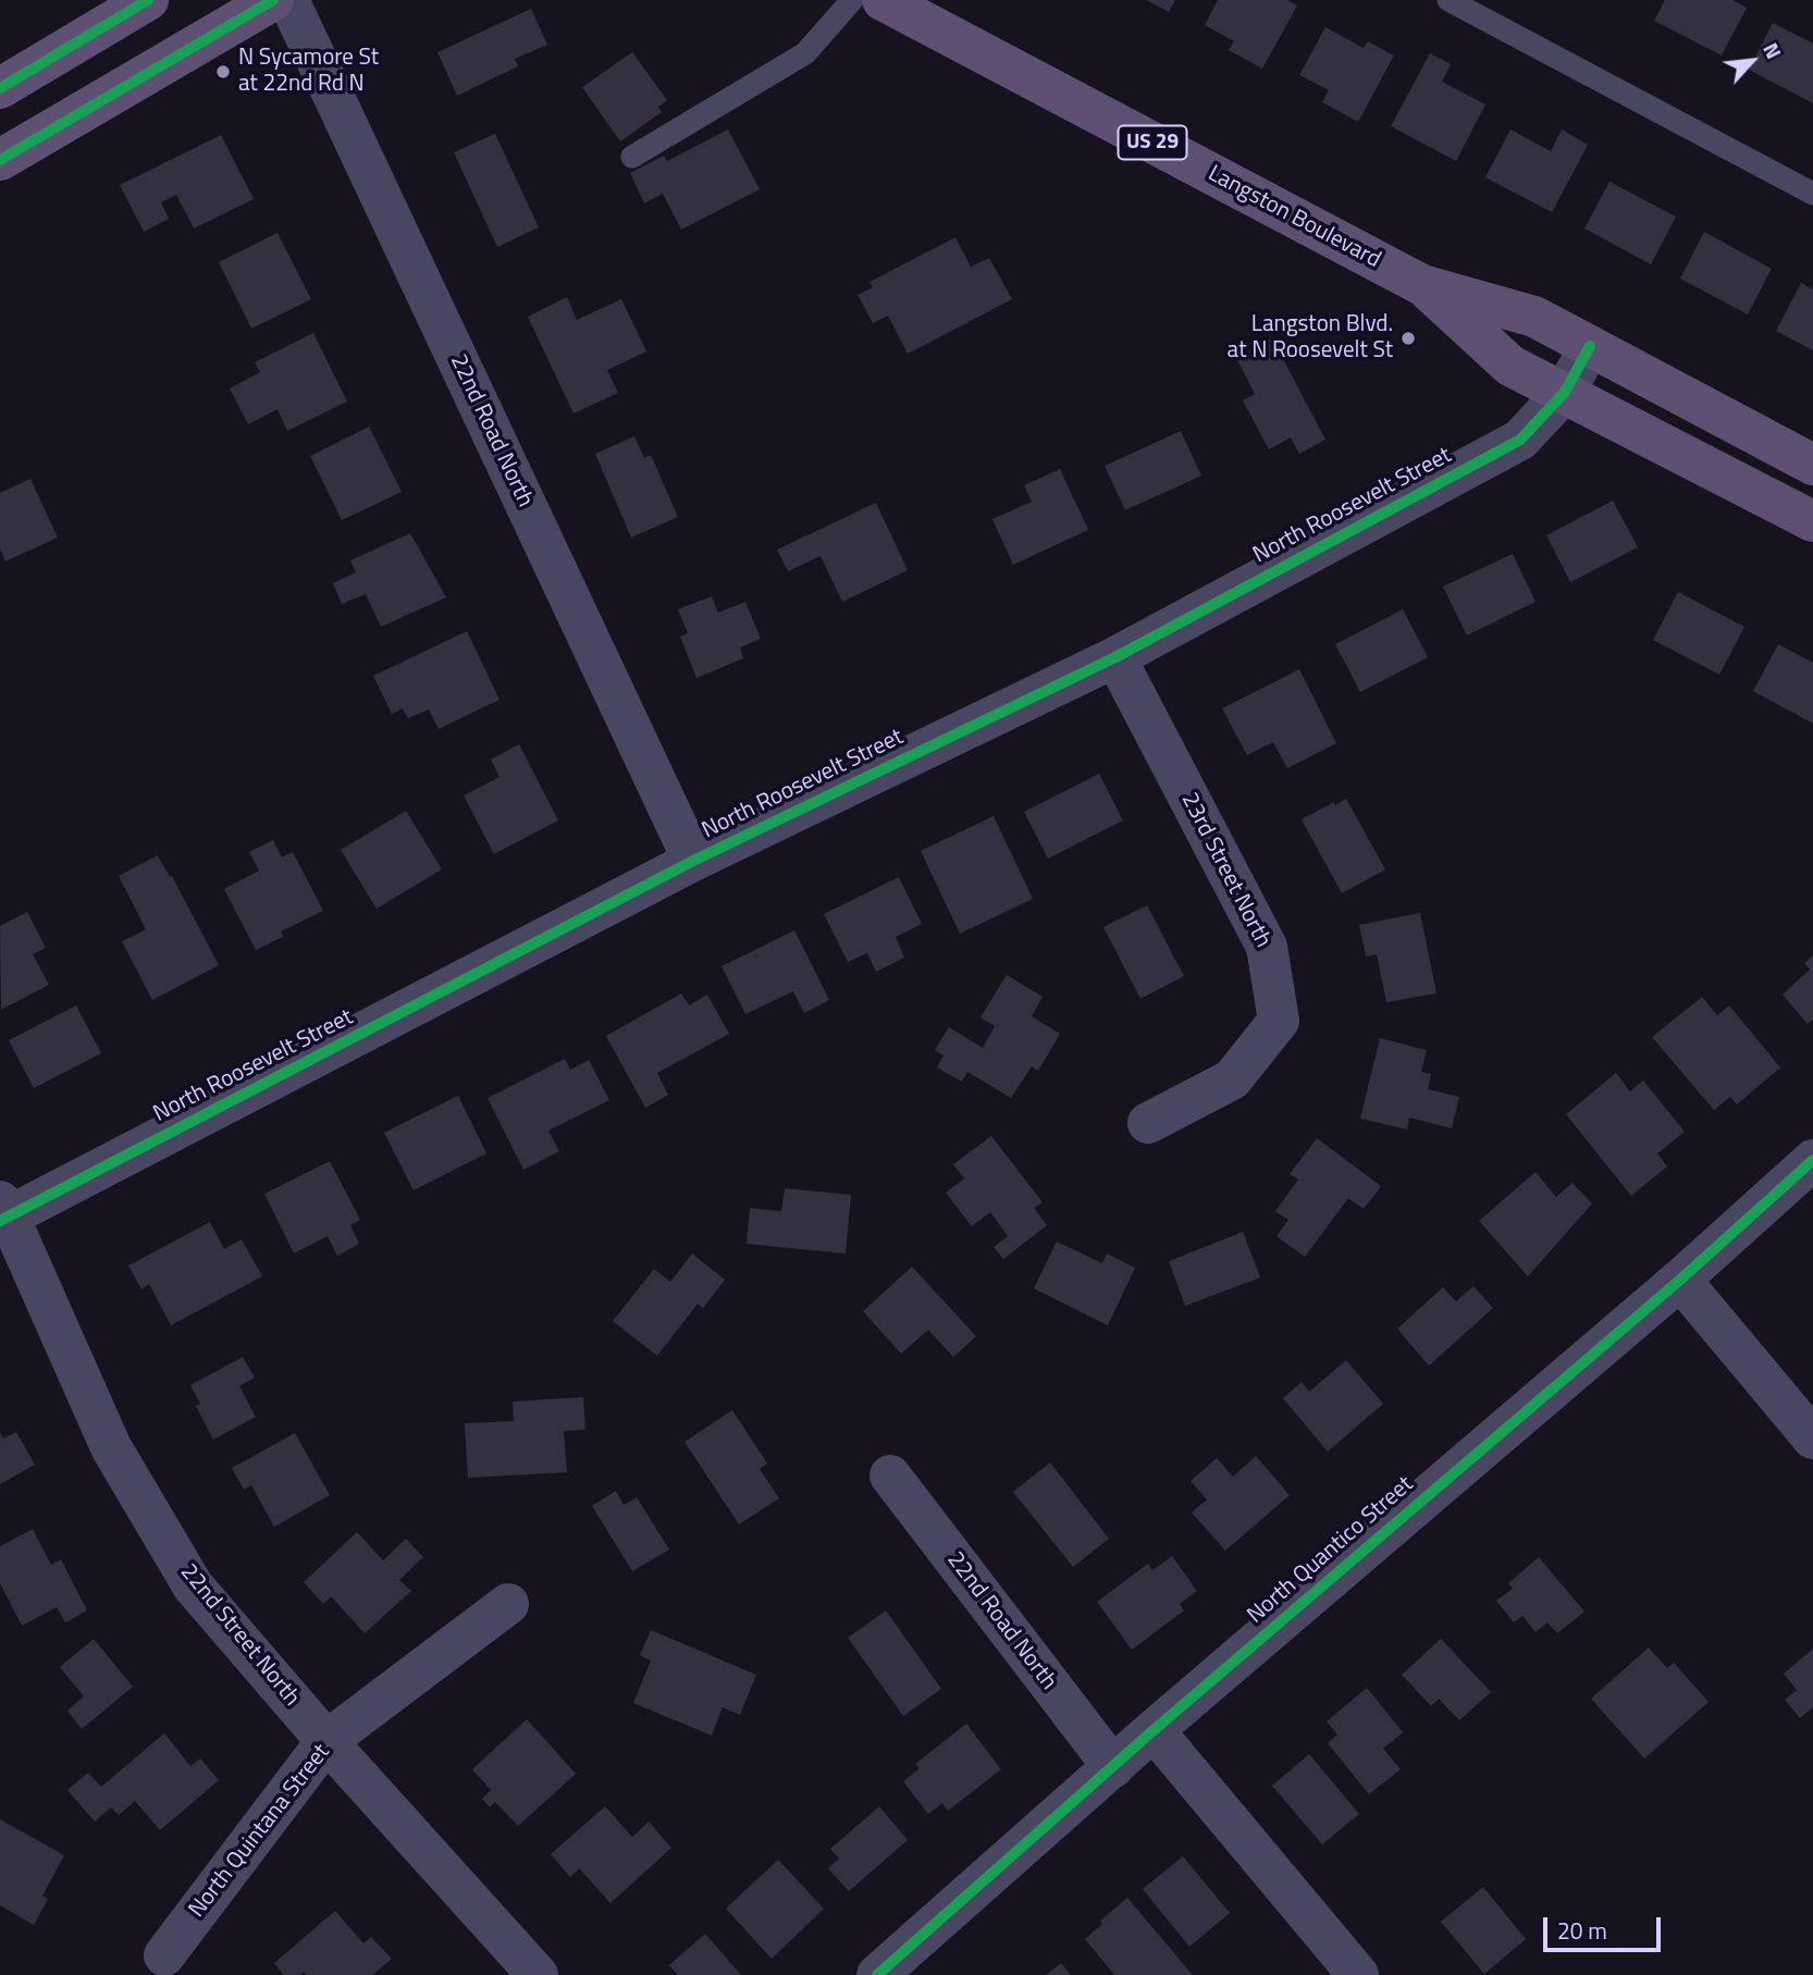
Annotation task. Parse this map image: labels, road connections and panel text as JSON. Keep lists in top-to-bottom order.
{
  "streets": {
    "main road": ["US 29", "Langston Boulevard"],
    "street": [
      "22nd Road North",
      "North Roosevelt Street",
      "23rd Street North",
      "North Quantico Street",
      "22nd Street North",
      "North Quintana Street"
    ]
  },
  "crossings": [
    ["Langston Boulevard", "North Roosevelt Street"],
    ["22nd Road North", "North Roosevelt Street"],
    ["22nd Road North", "North Quantico Street"],
    ["North Roosevelt Street", "23rd Street North"],
    ["North Roosevelt Street", "22nd Street North"],
    ["22nd Street North", "North Quintana Street"]
  ],
  "places": ["N Sycamore St at 22nd Rd N", "Langston Blvd. at N Roosevelt St"],
  "scale_bar": "20 m",
  "north": "top right"
}
